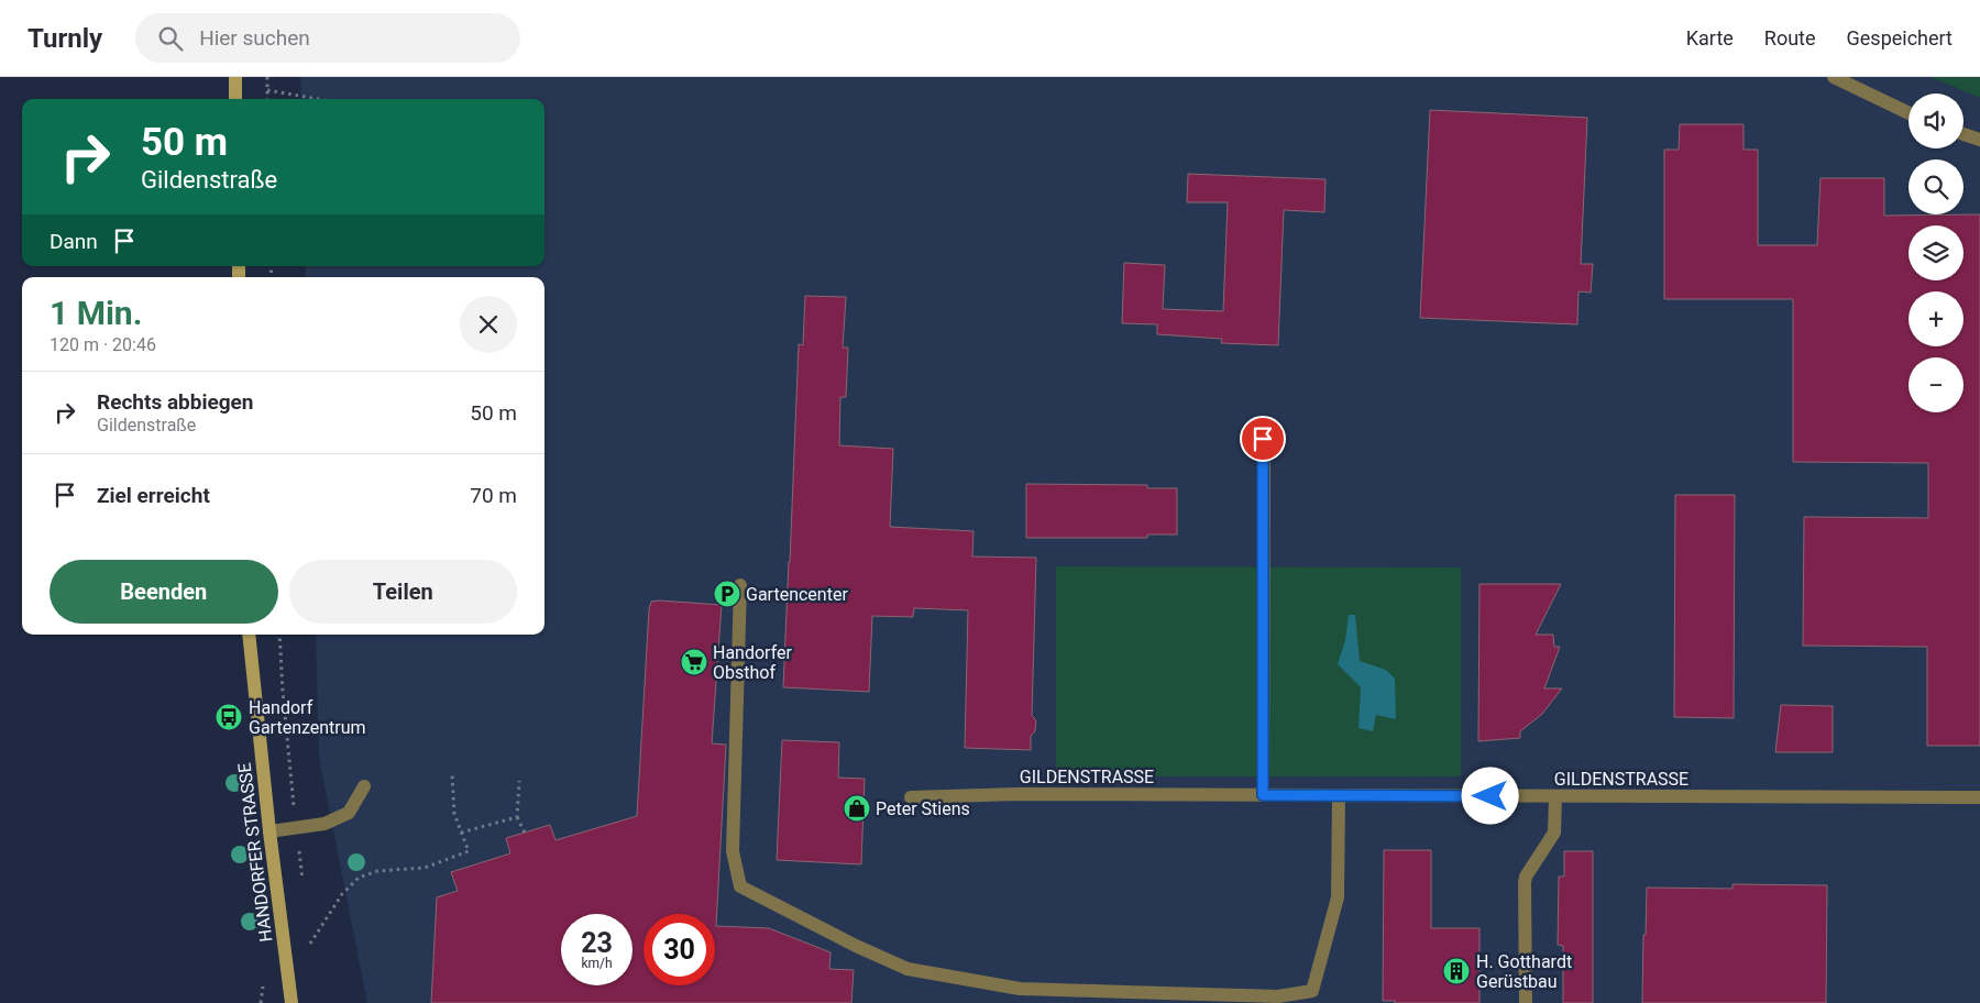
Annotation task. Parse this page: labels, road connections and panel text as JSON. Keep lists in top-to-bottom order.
{
  "streets": {
    "street": ["GILDENSTRASSE", "HANDORFER STRASSE"]
  },
  "places": {
    "parking": ["Gartencenter"],
    "supermarket": ["Handorfer Obsthof"],
    "bus stop": ["Handorf Gartenzentrum"],
    "shop": ["Peter Stiens"],
    "building": ["H. Gotthardt Gerüstbau"]
  },
  "page": {
    "header": "Turnly",
    "search": "Hier suchen",
    "nav": ["Karte", "Route", "Gespeichert"],
    "map_buttons": ["+", "−"],
    "turn": ["50 m", "Gildenstraße"],
    "then": "Dann",
    "heading": ["1 Min.", "120 m · 20:46"],
    "list": [
      {
        "name": "Rechts abbiegen",
        "note": "Gildenstraße",
        "value": "50 m"
      },
      {
        "name": "Ziel erreicht",
        "value": "70 m"
      }
    ],
    "buttons": ["Beenden", "Teilen"],
    "speed": "23 km/h",
    "limit": "30"
  }
}
